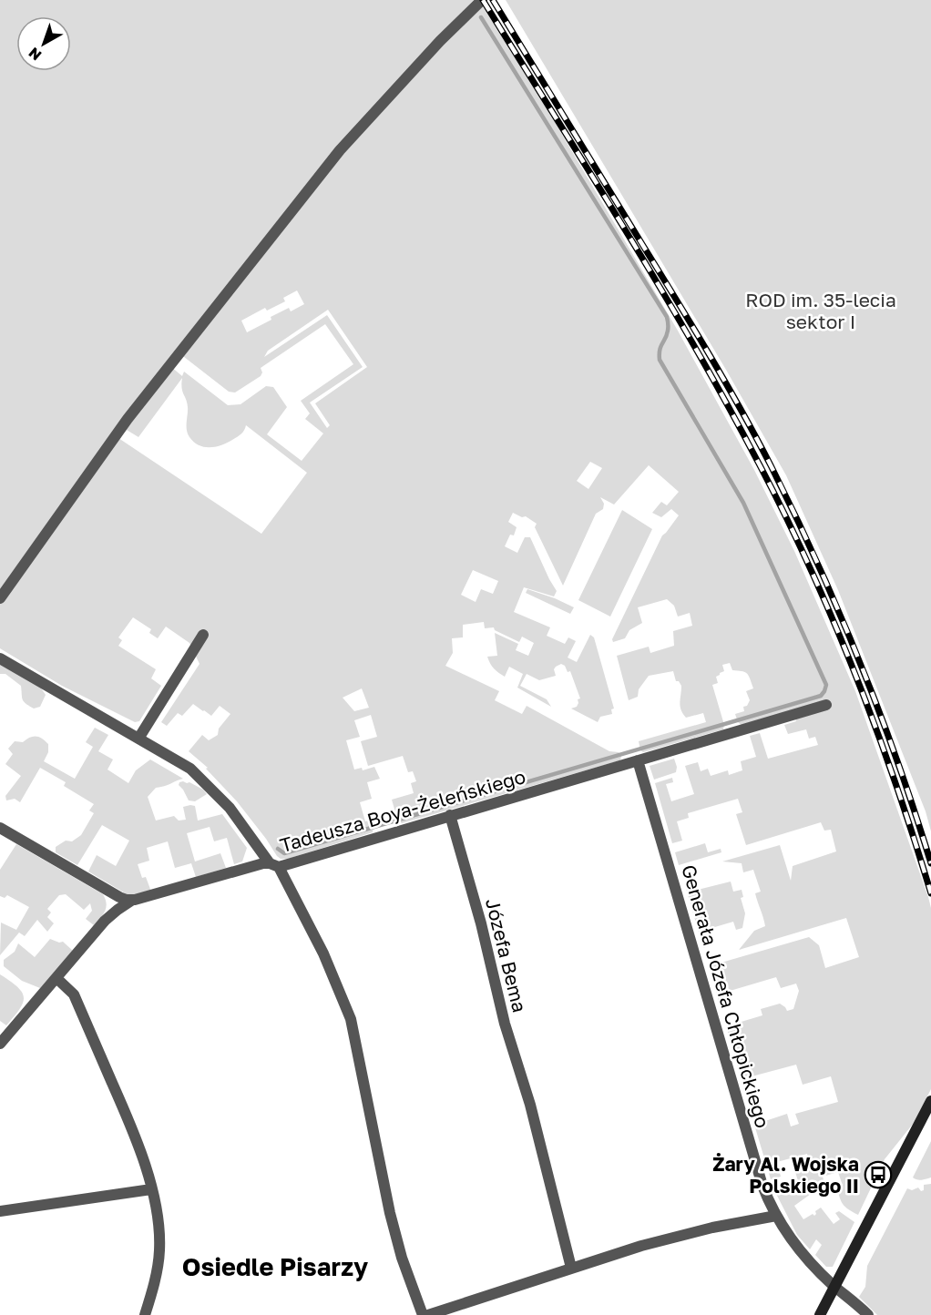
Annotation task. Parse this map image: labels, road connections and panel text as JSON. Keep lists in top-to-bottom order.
{
  "streets": {
    "street": ["Tadeusza Boya-Żeleńskiego", "Józefa Bema", "Generała Józefa Chłopickiego"]
  },
  "crossings": [
    ["Tadeusza Boya-Żeleńskiego", "Józefa Bema"],
    ["Tadeusza Boya-Żeleńskiego", "Generała Józefa Chłopickiego"]
  ],
  "districts": ["Osiedle Pisarzy"],
  "parks": ["ROD im. 35-lecia sektor I"],
  "places": {
    "bus stop": ["Żary Al. Wojska Polskiego II"]
  },
  "north": "bottom left"
}
